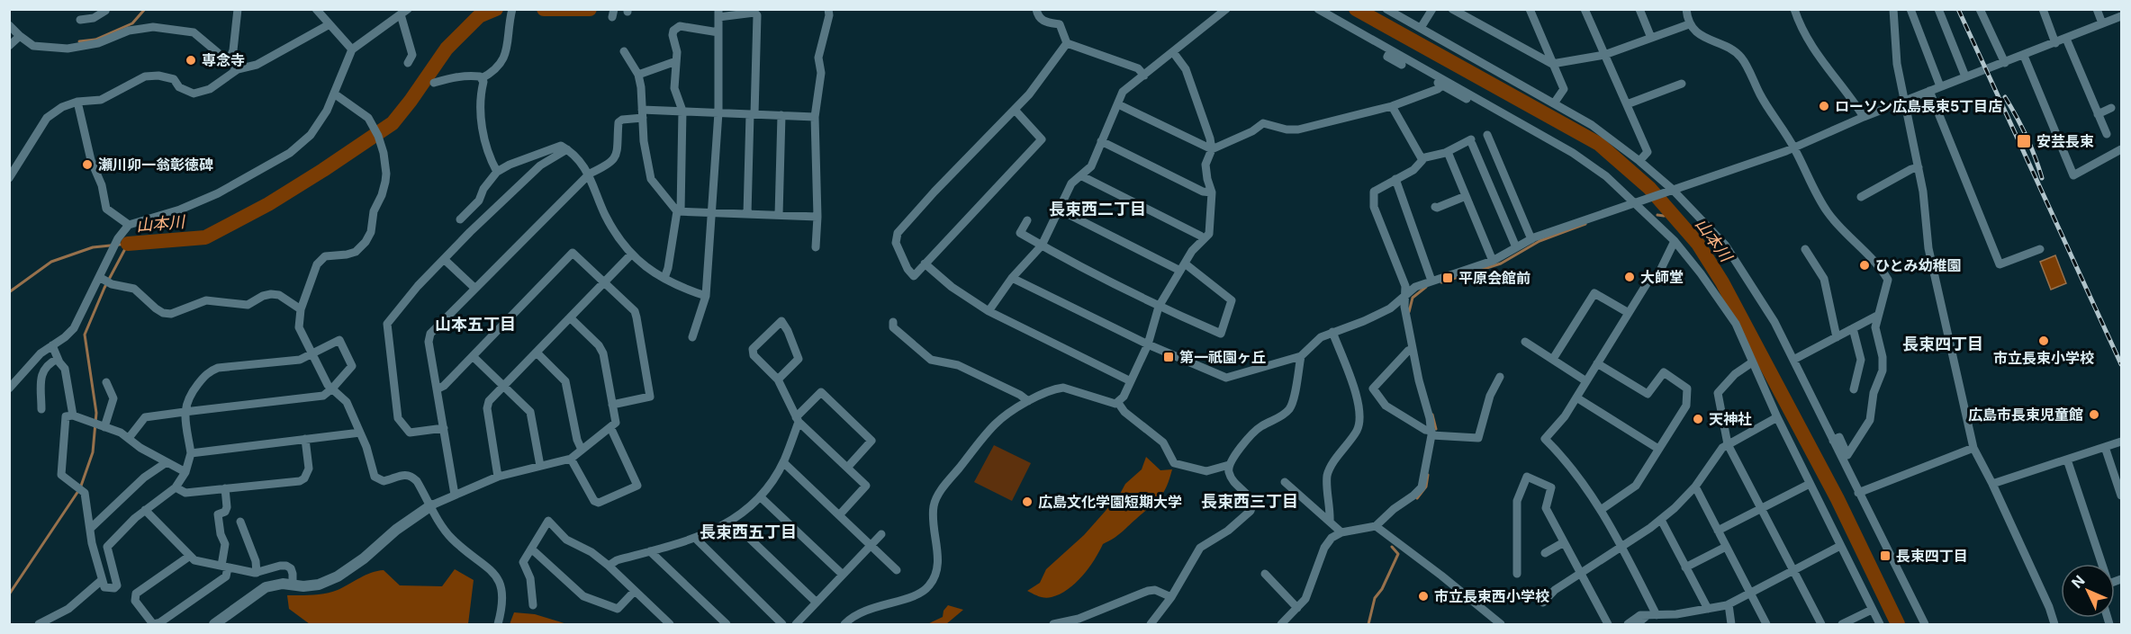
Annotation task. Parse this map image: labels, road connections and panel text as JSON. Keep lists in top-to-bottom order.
{
  "districts": [
    "長束西二丁目",
    "山本五丁目",
    "長束四丁目",
    "長束西三丁目",
    "長束西五丁目"
  ],
  "water": ["山本川"],
  "places": {
    "other": [
      "専念寺",
      "ローソン広島長束5丁目店",
      "瀬川卯一翁彰徳碑",
      "ひとみ幼稚園",
      "大師堂",
      "市立長束小学校",
      "広島市長束児童館",
      "天神社",
      "広島文化学園短期大学",
      "市立長束西小学校"
    ],
    "transit": [
      "安芸長束",
      "平原会館前",
      "第一祇園ヶ丘",
      "長束四丁目"
    ]
  },
  "north": "top left"
}
